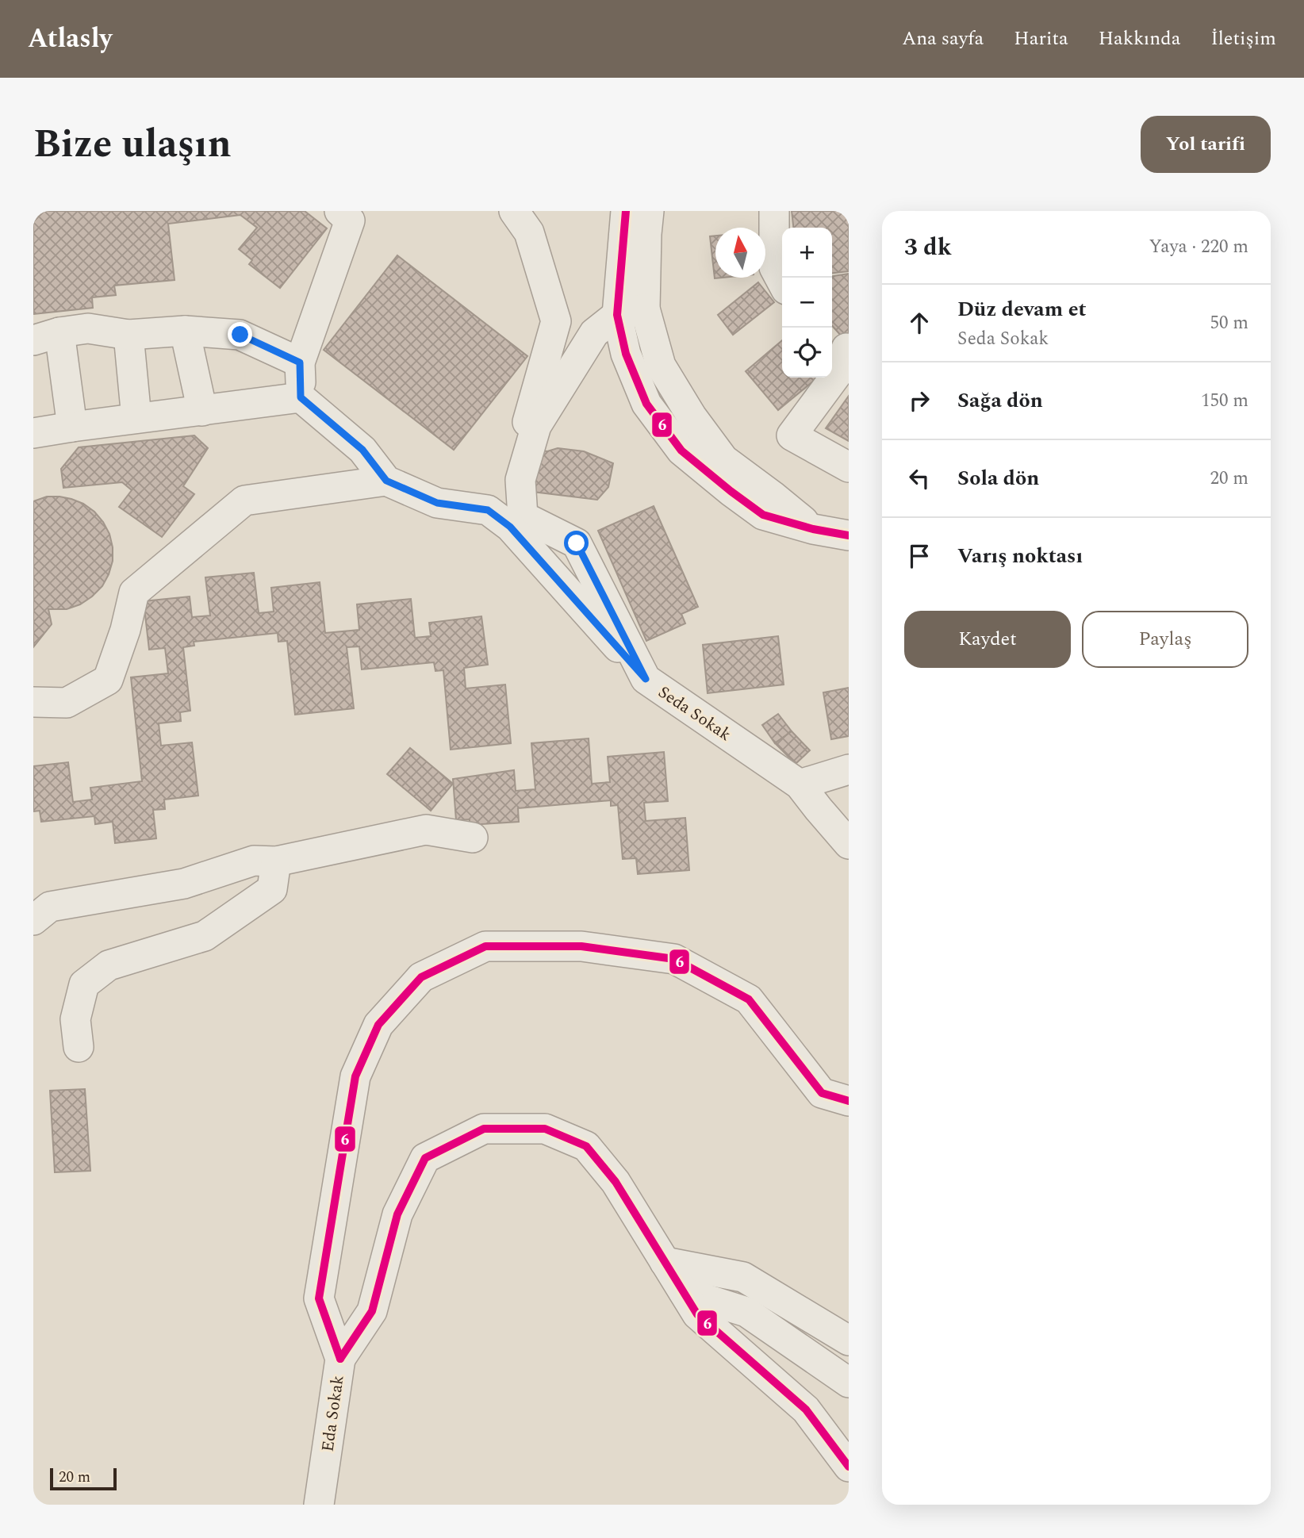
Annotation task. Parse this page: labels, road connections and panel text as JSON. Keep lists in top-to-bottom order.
{
  "streets": {
    "street": ["Seda Sokak", "Eda Sokak"]
  },
  "lines": ["transit line 6"],
  "scale_bar": "20 m",
  "north": "top",
  "page": {
    "header": "Atlasly",
    "nav": [
      "Ana sayfa",
      "Harita",
      "Hakkında",
      "İletişim"
    ],
    "title": "Bize ulaşın",
    "buttons": [
      "Yol tarifi",
      ["Kaydet", "Paylaş"]
    ],
    "heading": ["3 dk", "Yaya · 220 m"],
    "map_buttons": ["+", "−"],
    "list": [
      ["Düz devam et", "Seda Sokak", "50 m"],
      ["Sağa dön", "150 m"],
      ["Sola dön", "20 m"],
      "Varış noktası"
    ],
    "scale": "20 m"
  }
}
